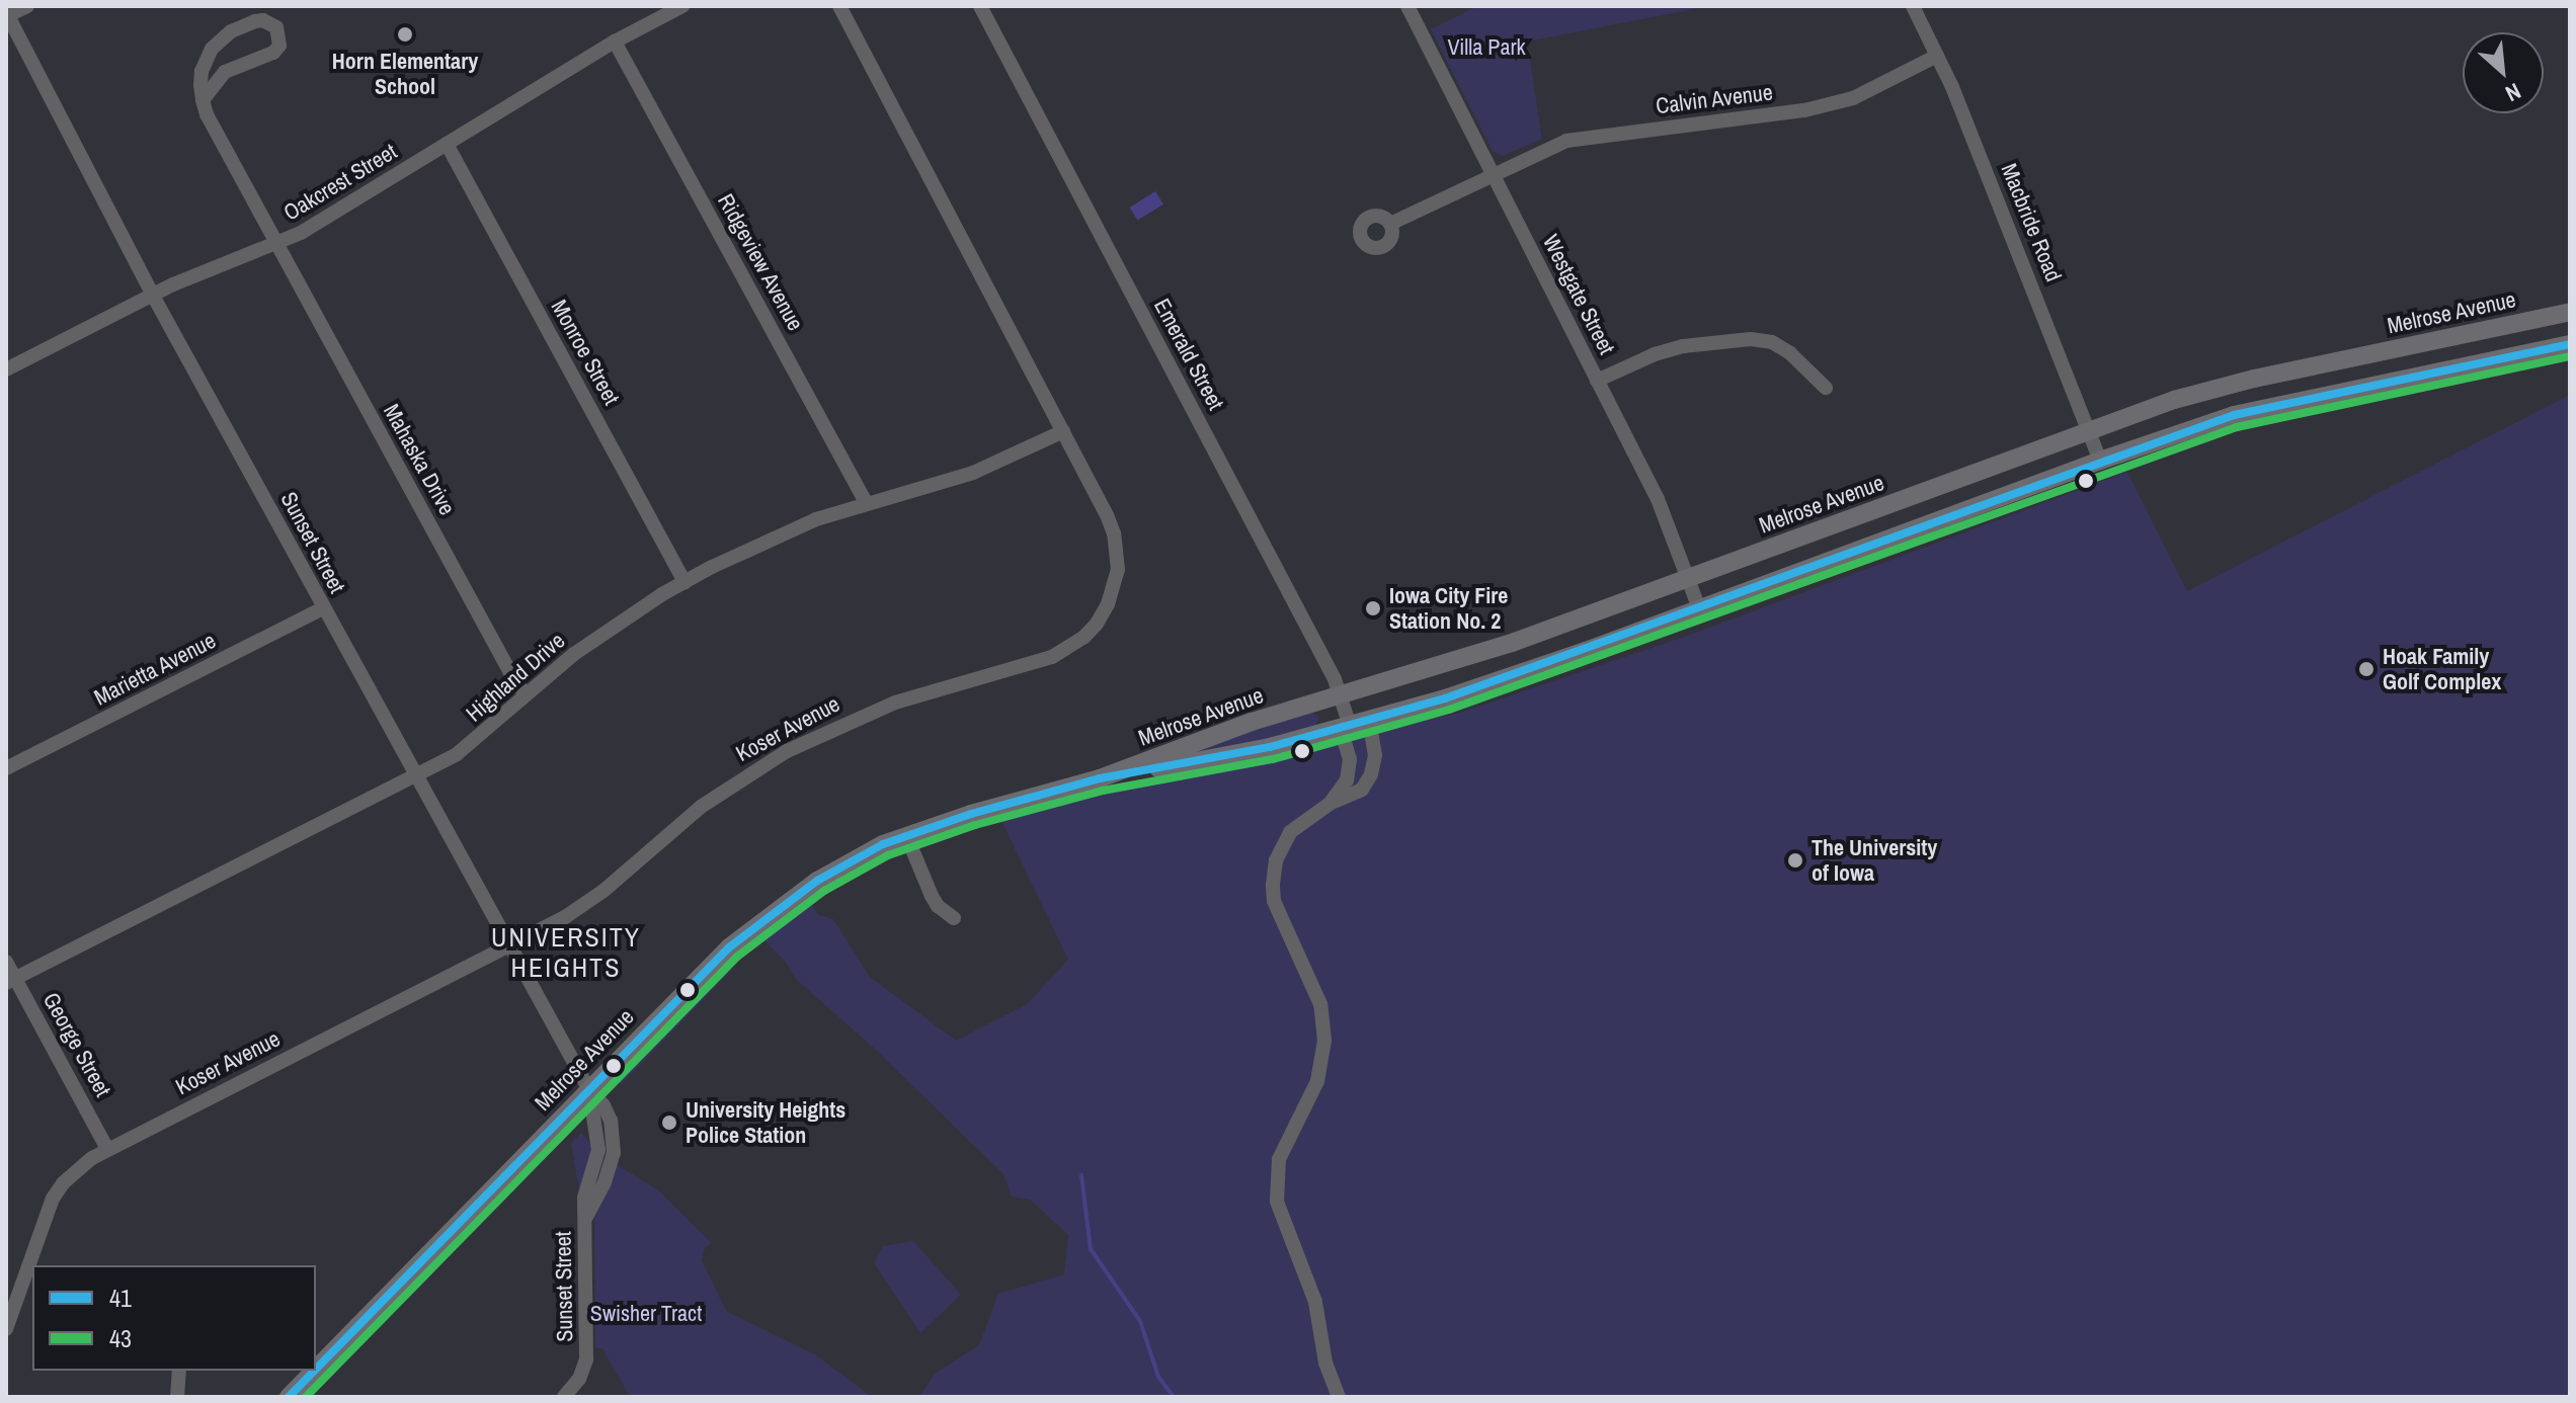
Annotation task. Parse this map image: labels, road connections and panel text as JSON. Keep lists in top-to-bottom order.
{
  "streets": {
    "main road": ["Melrose Avenue"],
    "street": [
      "Calvin Avenue",
      "Oakcrest Street",
      "Macbride Road",
      "Ridgeview Avenue",
      "Westgate Street",
      "Monroe Street",
      "Emerald Street",
      "Mahaska Drive",
      "Sunset Street",
      "Marietta Avenue",
      "Highland Drive",
      "Koser Avenue",
      "George Street"
    ]
  },
  "crossings": [
    ["Calvin Avenue", "Macbride Road"],
    ["Calvin Avenue", "Westgate Street"],
    ["Oakcrest Street", "Ridgeview Avenue"],
    ["Oakcrest Street", "Monroe Street"],
    ["Oakcrest Street", "Mahaska Drive"],
    ["Oakcrest Street", "Sunset Street"],
    ["Macbride Road", "Melrose Avenue"],
    ["Ridgeview Avenue", "Highland Drive"],
    ["Westgate Street", "Melrose Avenue"],
    ["Melrose Avenue", "Emerald Street"],
    ["Melrose Avenue", "Sunset Street"],
    ["Monroe Street", "Highland Drive"],
    ["Mahaska Drive", "Highland Drive"],
    ["Sunset Street", "Marietta Avenue"],
    ["Sunset Street", "Highland Drive"],
    ["Sunset Street", "Koser Avenue"],
    ["Highland Drive", "Koser Avenue"],
    ["Highland Drive", "George Street"],
    ["Koser Avenue", "George Street"]
  ],
  "districts": ["UNIVERSITY HEIGHTS"],
  "parks": ["Villa Park", "Swisher Tract"],
  "places": [
    "Horn Elementary School",
    "Iowa City Fire Station No. 2",
    "Hoak Family Golf Complex",
    "The University of Iowa",
    "University Heights Police Station"
  ],
  "lines": ["transit line 41", "transit line 43"],
  "legend": ["41", "43"],
  "north": "bottom right"
}
